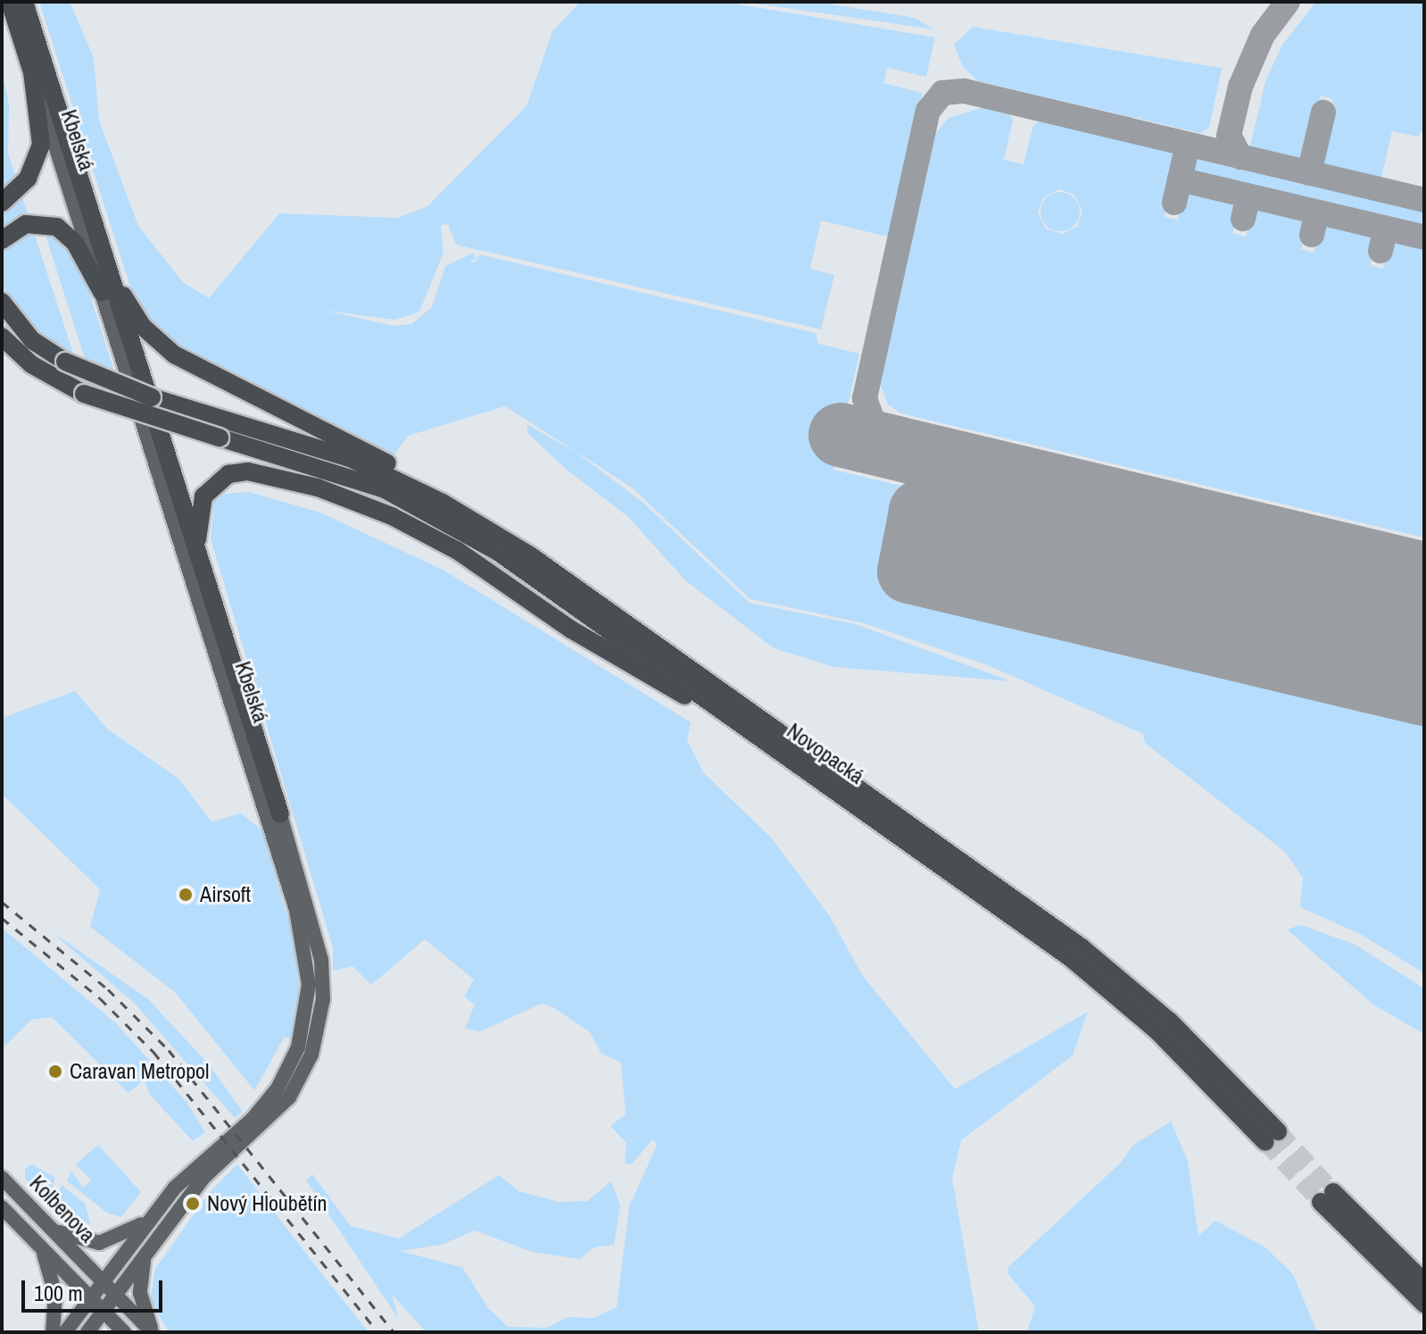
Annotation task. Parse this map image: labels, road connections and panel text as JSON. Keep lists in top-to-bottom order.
{
  "streets": {
    "highway": ["Kbelská", "Novopacká"],
    "main road": ["Kolbenova"]
  },
  "crossings": [
    ["Kbelská", "Kolbenova"]
  ],
  "places": ["Airsoft", "Caravan Metropol", "Nový Hloubětín"],
  "scale_bar": "100 m"
}
